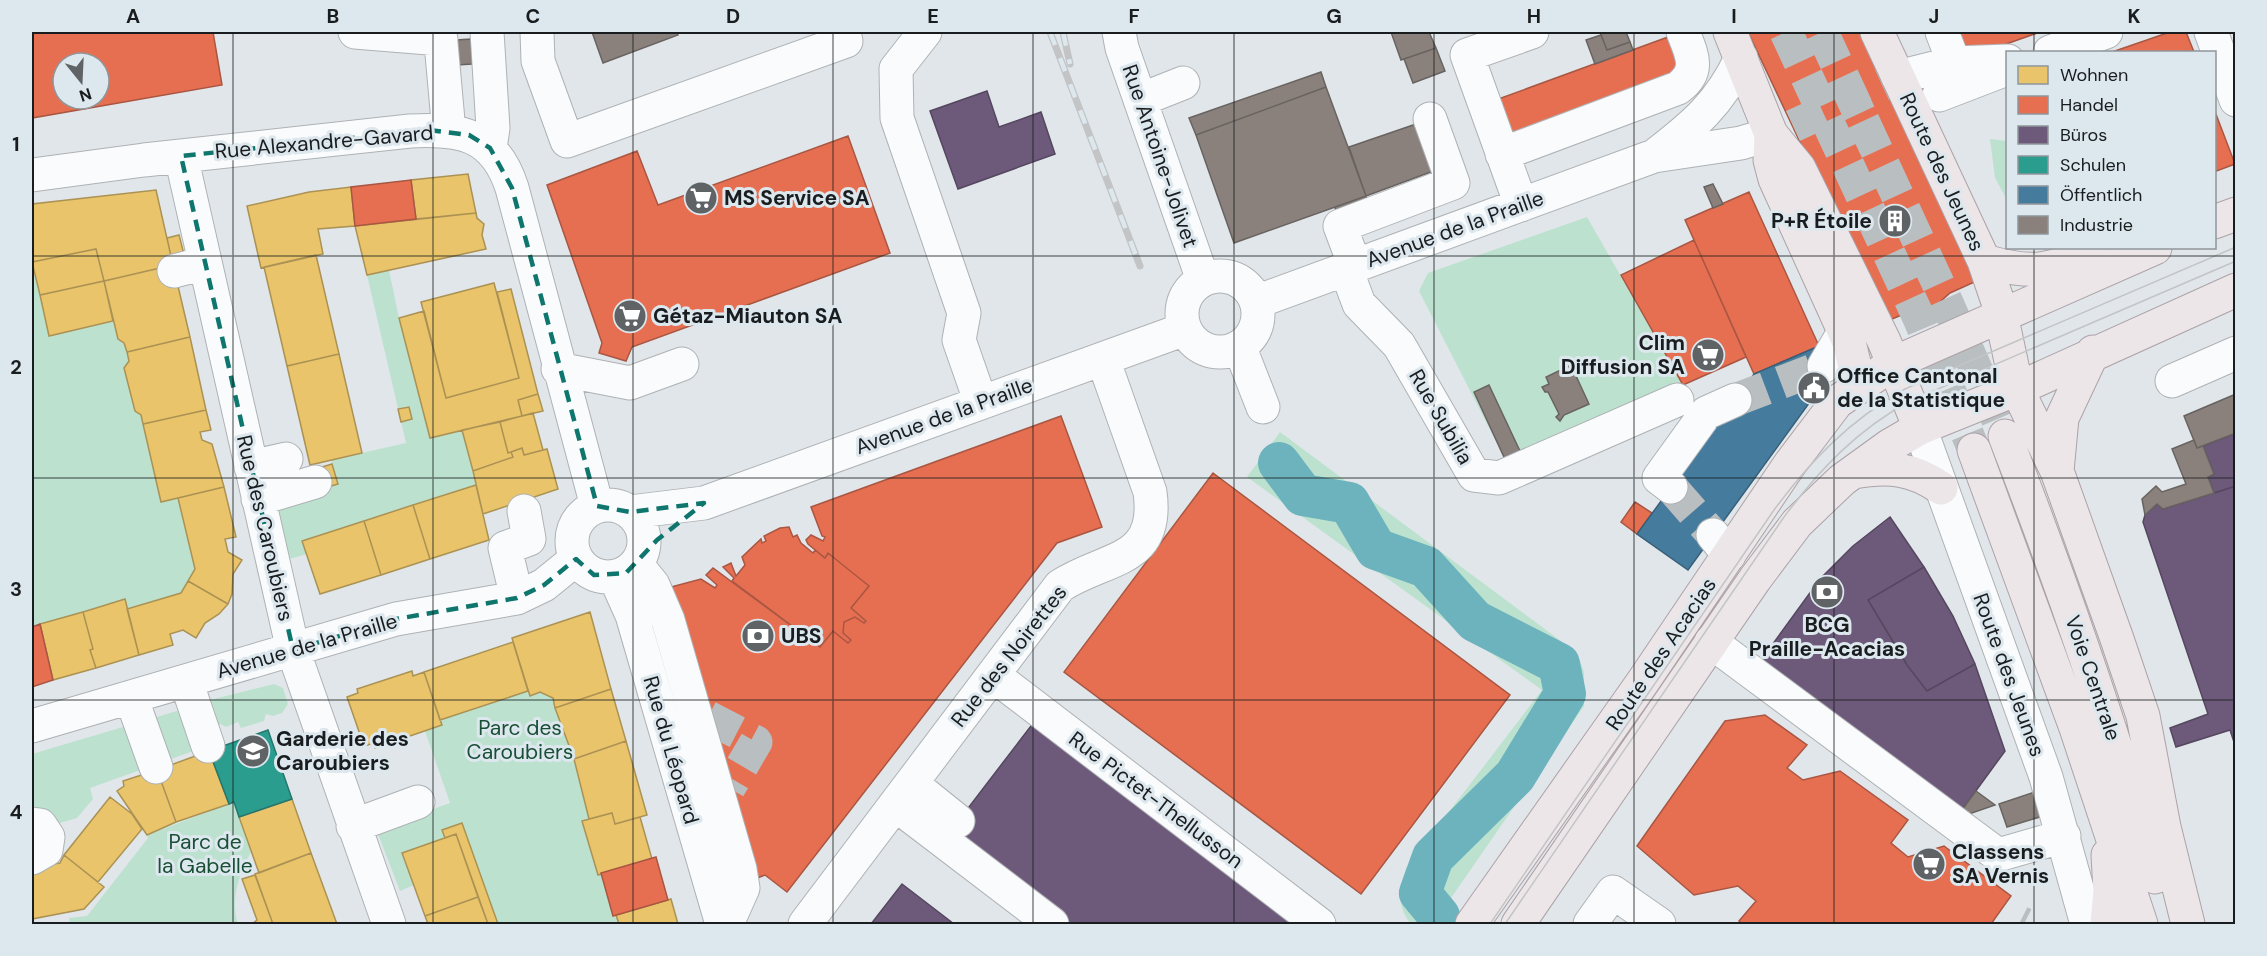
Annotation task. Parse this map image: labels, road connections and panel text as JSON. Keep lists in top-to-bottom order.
{
  "streets": {
    "main road": ["Route des Jeunes", "Route des Acacias", "Voie Centrale"],
    "street": [
      "Rue Alexandre-Gavard",
      "Rue Antoine-Jolivet",
      "Avenue de la Praille",
      "Rue Subilia",
      "Rue des Caroubiers",
      "Rue des Noirettes",
      "Rue du Léopard",
      "Rue Pictet-Thellusson"
    ]
  },
  "crossings": [
    ["Rue Alexandre-Gavard", "Avenue de la Praille"],
    ["Rue Alexandre-Gavard", "Rue des Caroubiers"],
    ["Rue Alexandre-Gavard", "Rue du Léopard"],
    ["Rue Antoine-Jolivet", "Avenue de la Praille"],
    ["Route des Jeunes", "Route des Acacias"],
    ["Avenue de la Praille", "Rue Subilia"],
    ["Avenue de la Praille", "Rue des Caroubiers"],
    ["Avenue de la Praille", "Rue des Noirettes"],
    ["Avenue de la Praille", "Rue du Léopard"],
    ["Rue des Noirettes", "Rue Pictet-Thellusson"]
  ],
  "parks": ["Parc des Caroubiers", "Parc de la Gabelle"],
  "places": {
    "supermarket": [
      "MS Service SA",
      "Gétaz-Miauton SA",
      "Clim Diffusion SA",
      "Classens SA Vernis"
    ],
    "building": ["P+R Étoile"],
    "public building": ["Office Cantonal de la Statistique"],
    "bank": ["BCG Praille-Acacias", "UBS"],
    "school or university": ["Garderie des Caroubiers"]
  },
  "legend": [
    "Wohnen",
    "Handel",
    "Büros",
    "Schulen",
    "Öffentlich",
    "Industrie"
  ],
  "north": "bottom",
  "grid": {
    "columns": [
      "A",
      "B",
      "C",
      "D",
      "E",
      "F",
      "G",
      "H",
      "I",
      "J",
      "K"
    ],
    "rows": [
      "1",
      "2",
      "3",
      "4"
    ]
  }
}
